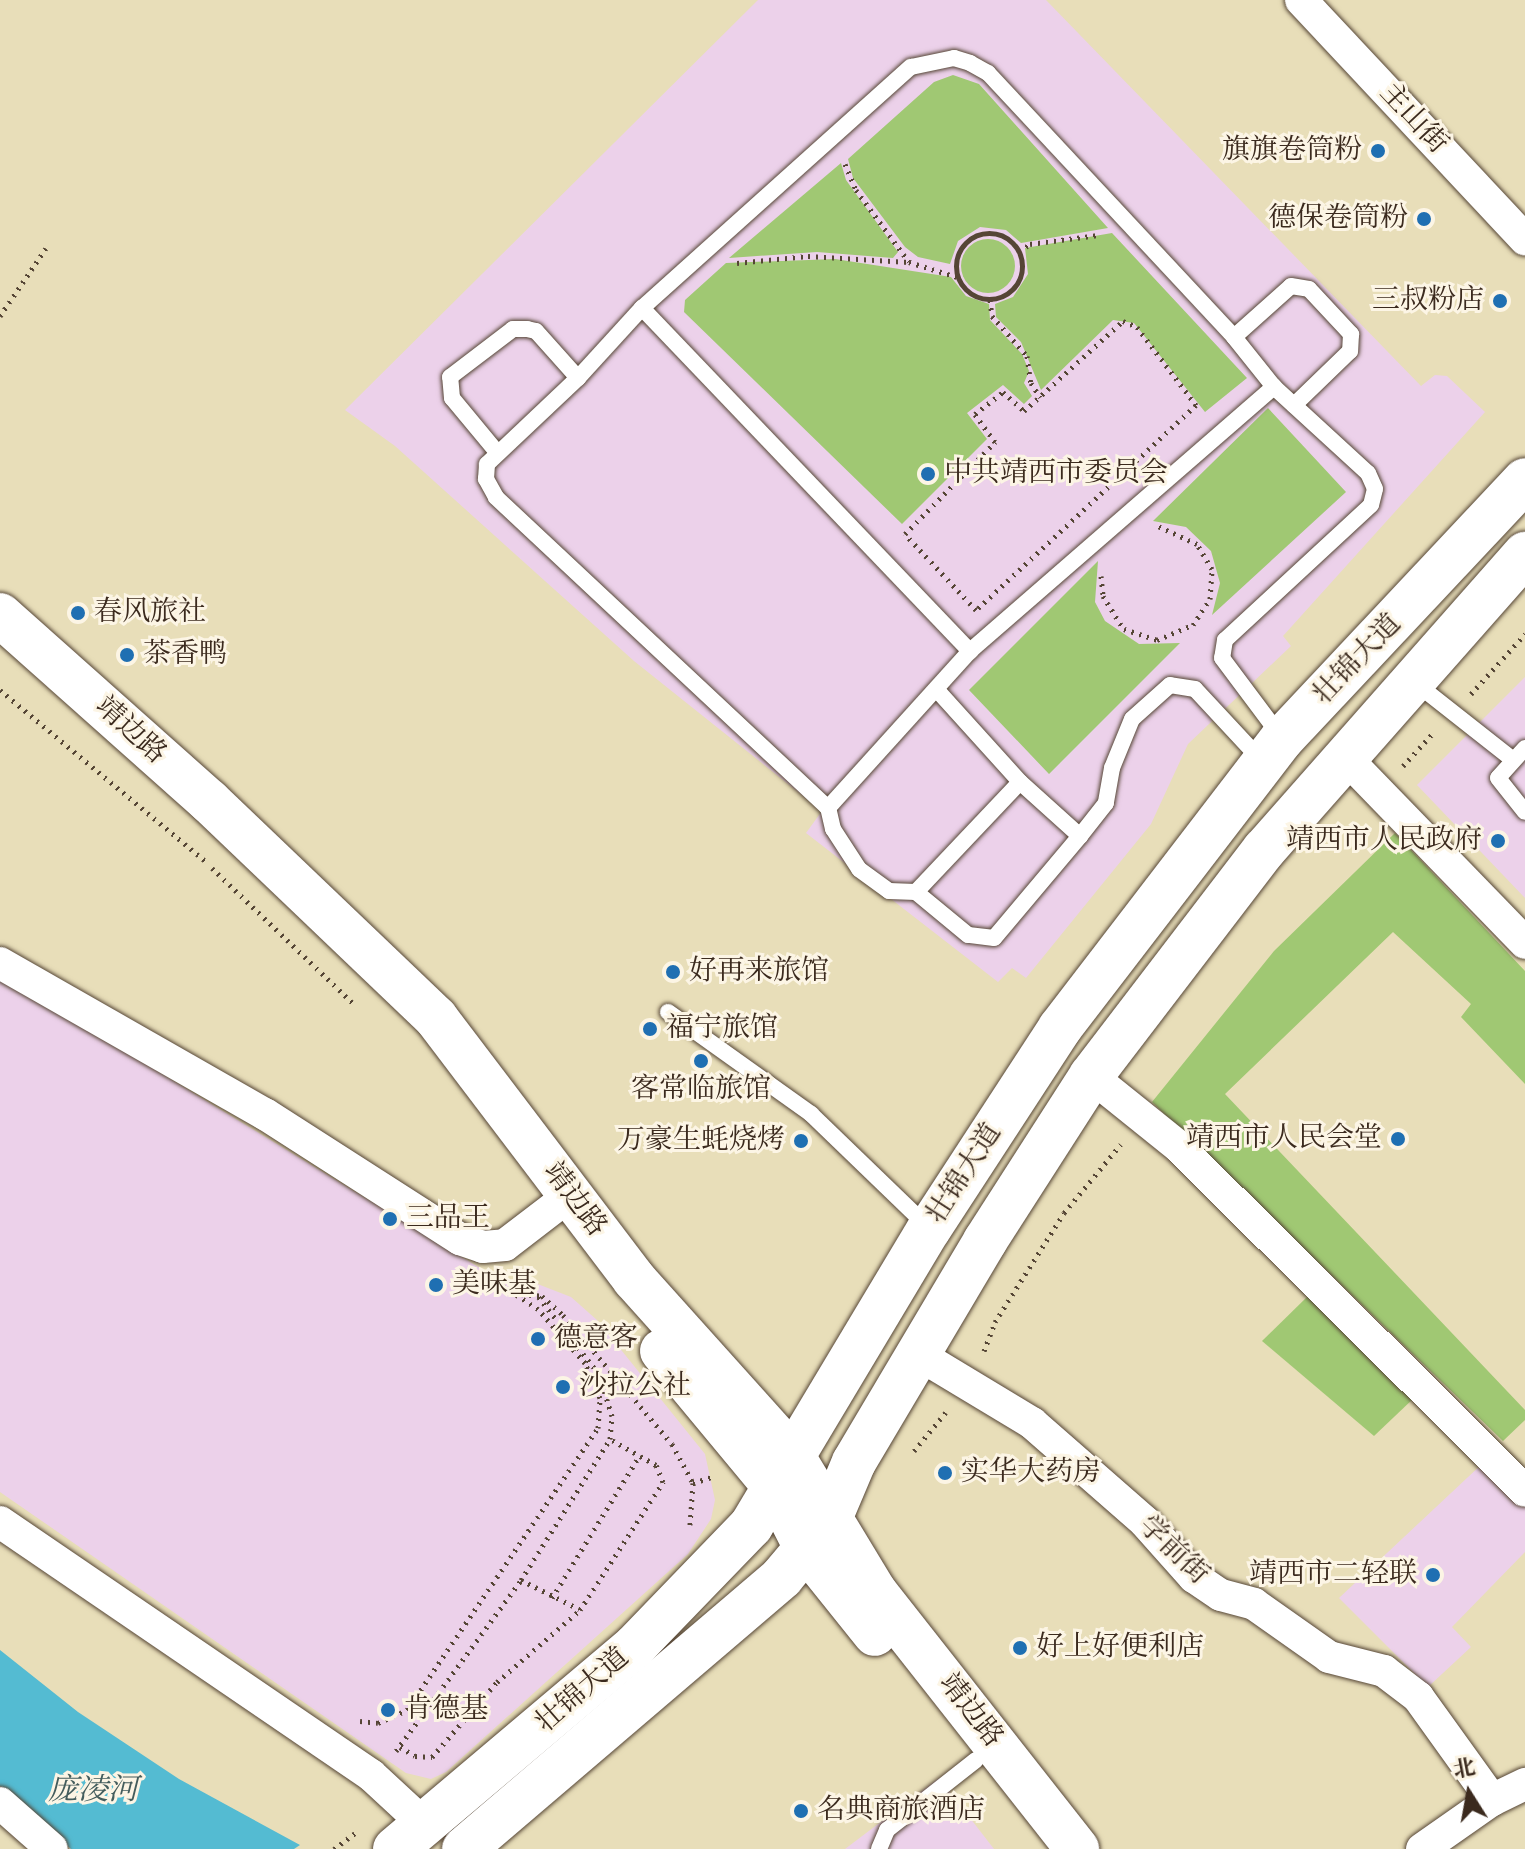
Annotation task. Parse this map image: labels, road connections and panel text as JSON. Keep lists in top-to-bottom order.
{
  "streets": {
    "main road": ["壮锦大道", "靖边路"],
    "street": ["主山街", "学前街"]
  },
  "crossings": [
    ["壮锦大道", "靖边路"],
    ["壮锦大道", "学前街"]
  ],
  "water": ["庞凌河"],
  "places": [
    "旗旗卷筒粉",
    "德保卷筒粉",
    "三叔粉店",
    "中共靖西市委员会",
    "春风旅社",
    "茶香鸭",
    "靖西市人民政府",
    "好再来旅馆",
    "福宁旅馆",
    "客常临旅馆",
    "靖西市人民会堂",
    "万豪生蚝烧烤",
    "三品王",
    "美味基",
    "德意客",
    "沙拉公社",
    "实华大药房",
    "靖西市二轻联",
    "好上好便利店",
    "肯德基",
    "名典商旅酒店"
  ],
  "north": "top"
}
